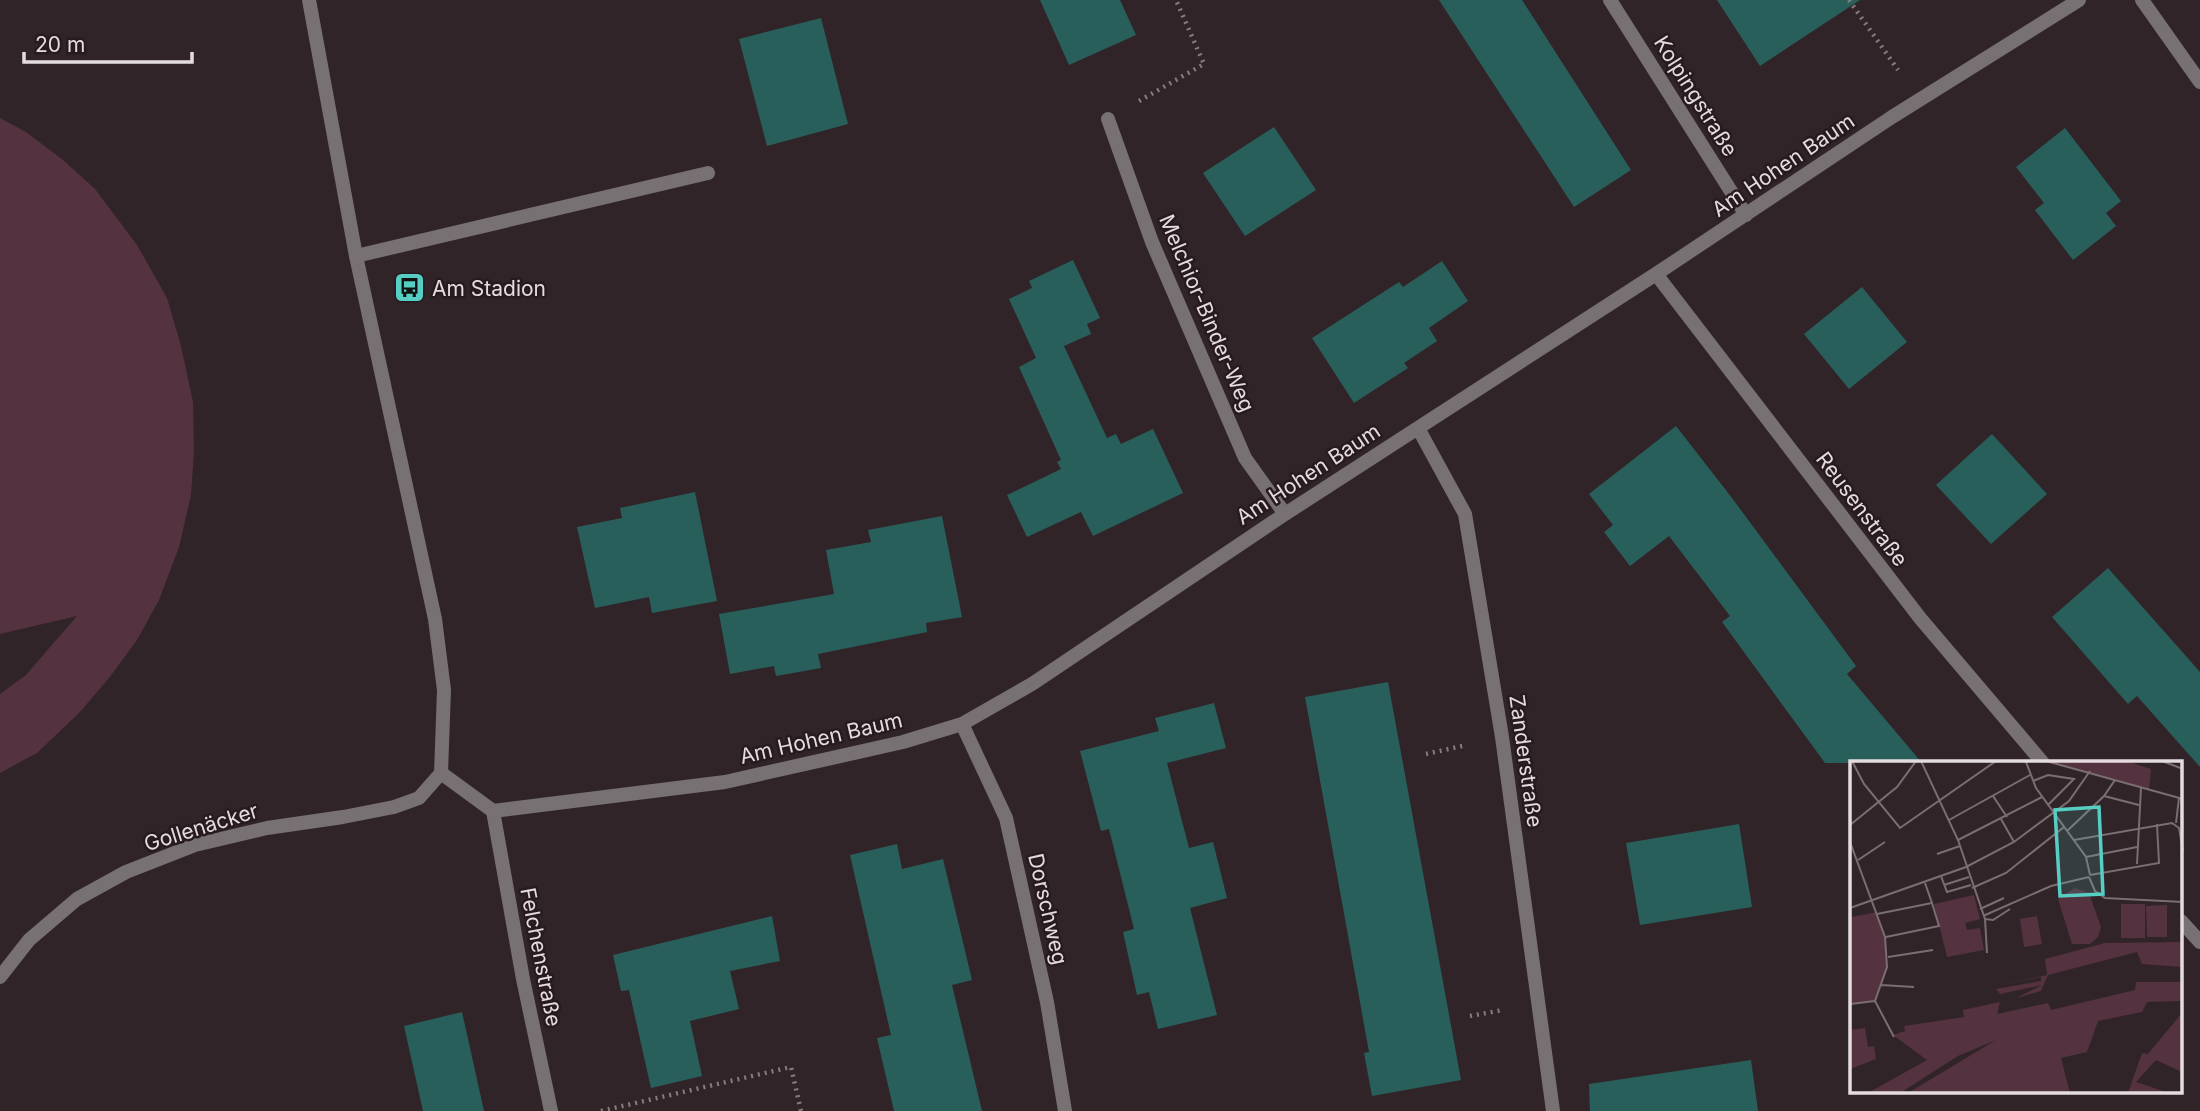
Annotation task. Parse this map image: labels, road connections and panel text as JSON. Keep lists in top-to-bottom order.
{
  "streets": {
    "street": [
      "Kolpingstraße",
      "Am Hohen Baum",
      "Melchior-Binder-Weg",
      "Reusenstraße",
      "Zanderstraße",
      "Gollenäcker",
      "Dorschweg",
      "Felchenstraße"
    ]
  },
  "crossings": [
    ["Kolpingstraße", "Am Hohen Baum"],
    ["Am Hohen Baum", "Melchior-Binder-Weg"],
    ["Am Hohen Baum", "Reusenstraße"],
    ["Am Hohen Baum", "Zanderstraße"],
    ["Am Hohen Baum", "Dorschweg"],
    ["Am Hohen Baum", "Felchenstraße"]
  ],
  "places": {
    "bus stop": ["Am Stadion"]
  },
  "scale_bar": "20 m"
}
